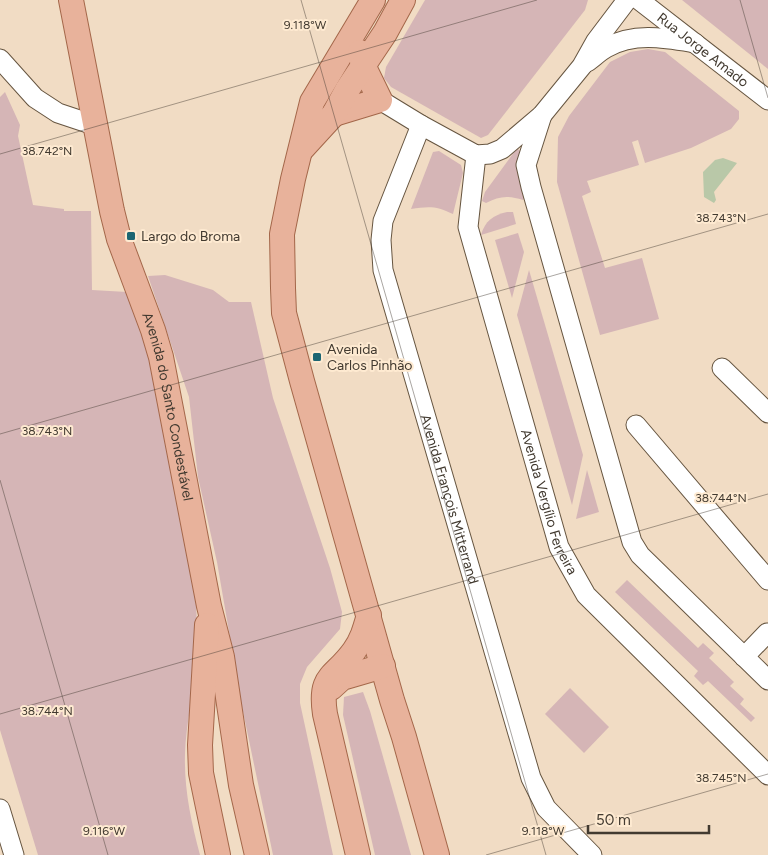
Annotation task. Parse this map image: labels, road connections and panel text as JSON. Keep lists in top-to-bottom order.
{
  "streets": {
    "main road": ["Avenida do Santo Condestável"],
    "street": ["Rua Jorge Amado", "Avenida François Mitterrand", "Avenida Vergílio Ferreira"]
  },
  "places": {
    "transit": ["Largo do Broma", "Avenida Carlos Pinhão"]
  },
  "scale_bar": "50 m",
  "coordinates": [
    "9.118°W",
    "38.742°N",
    "38.743°N",
    "38.744°N",
    "38.745°N",
    "9.116°W"
  ]
}
